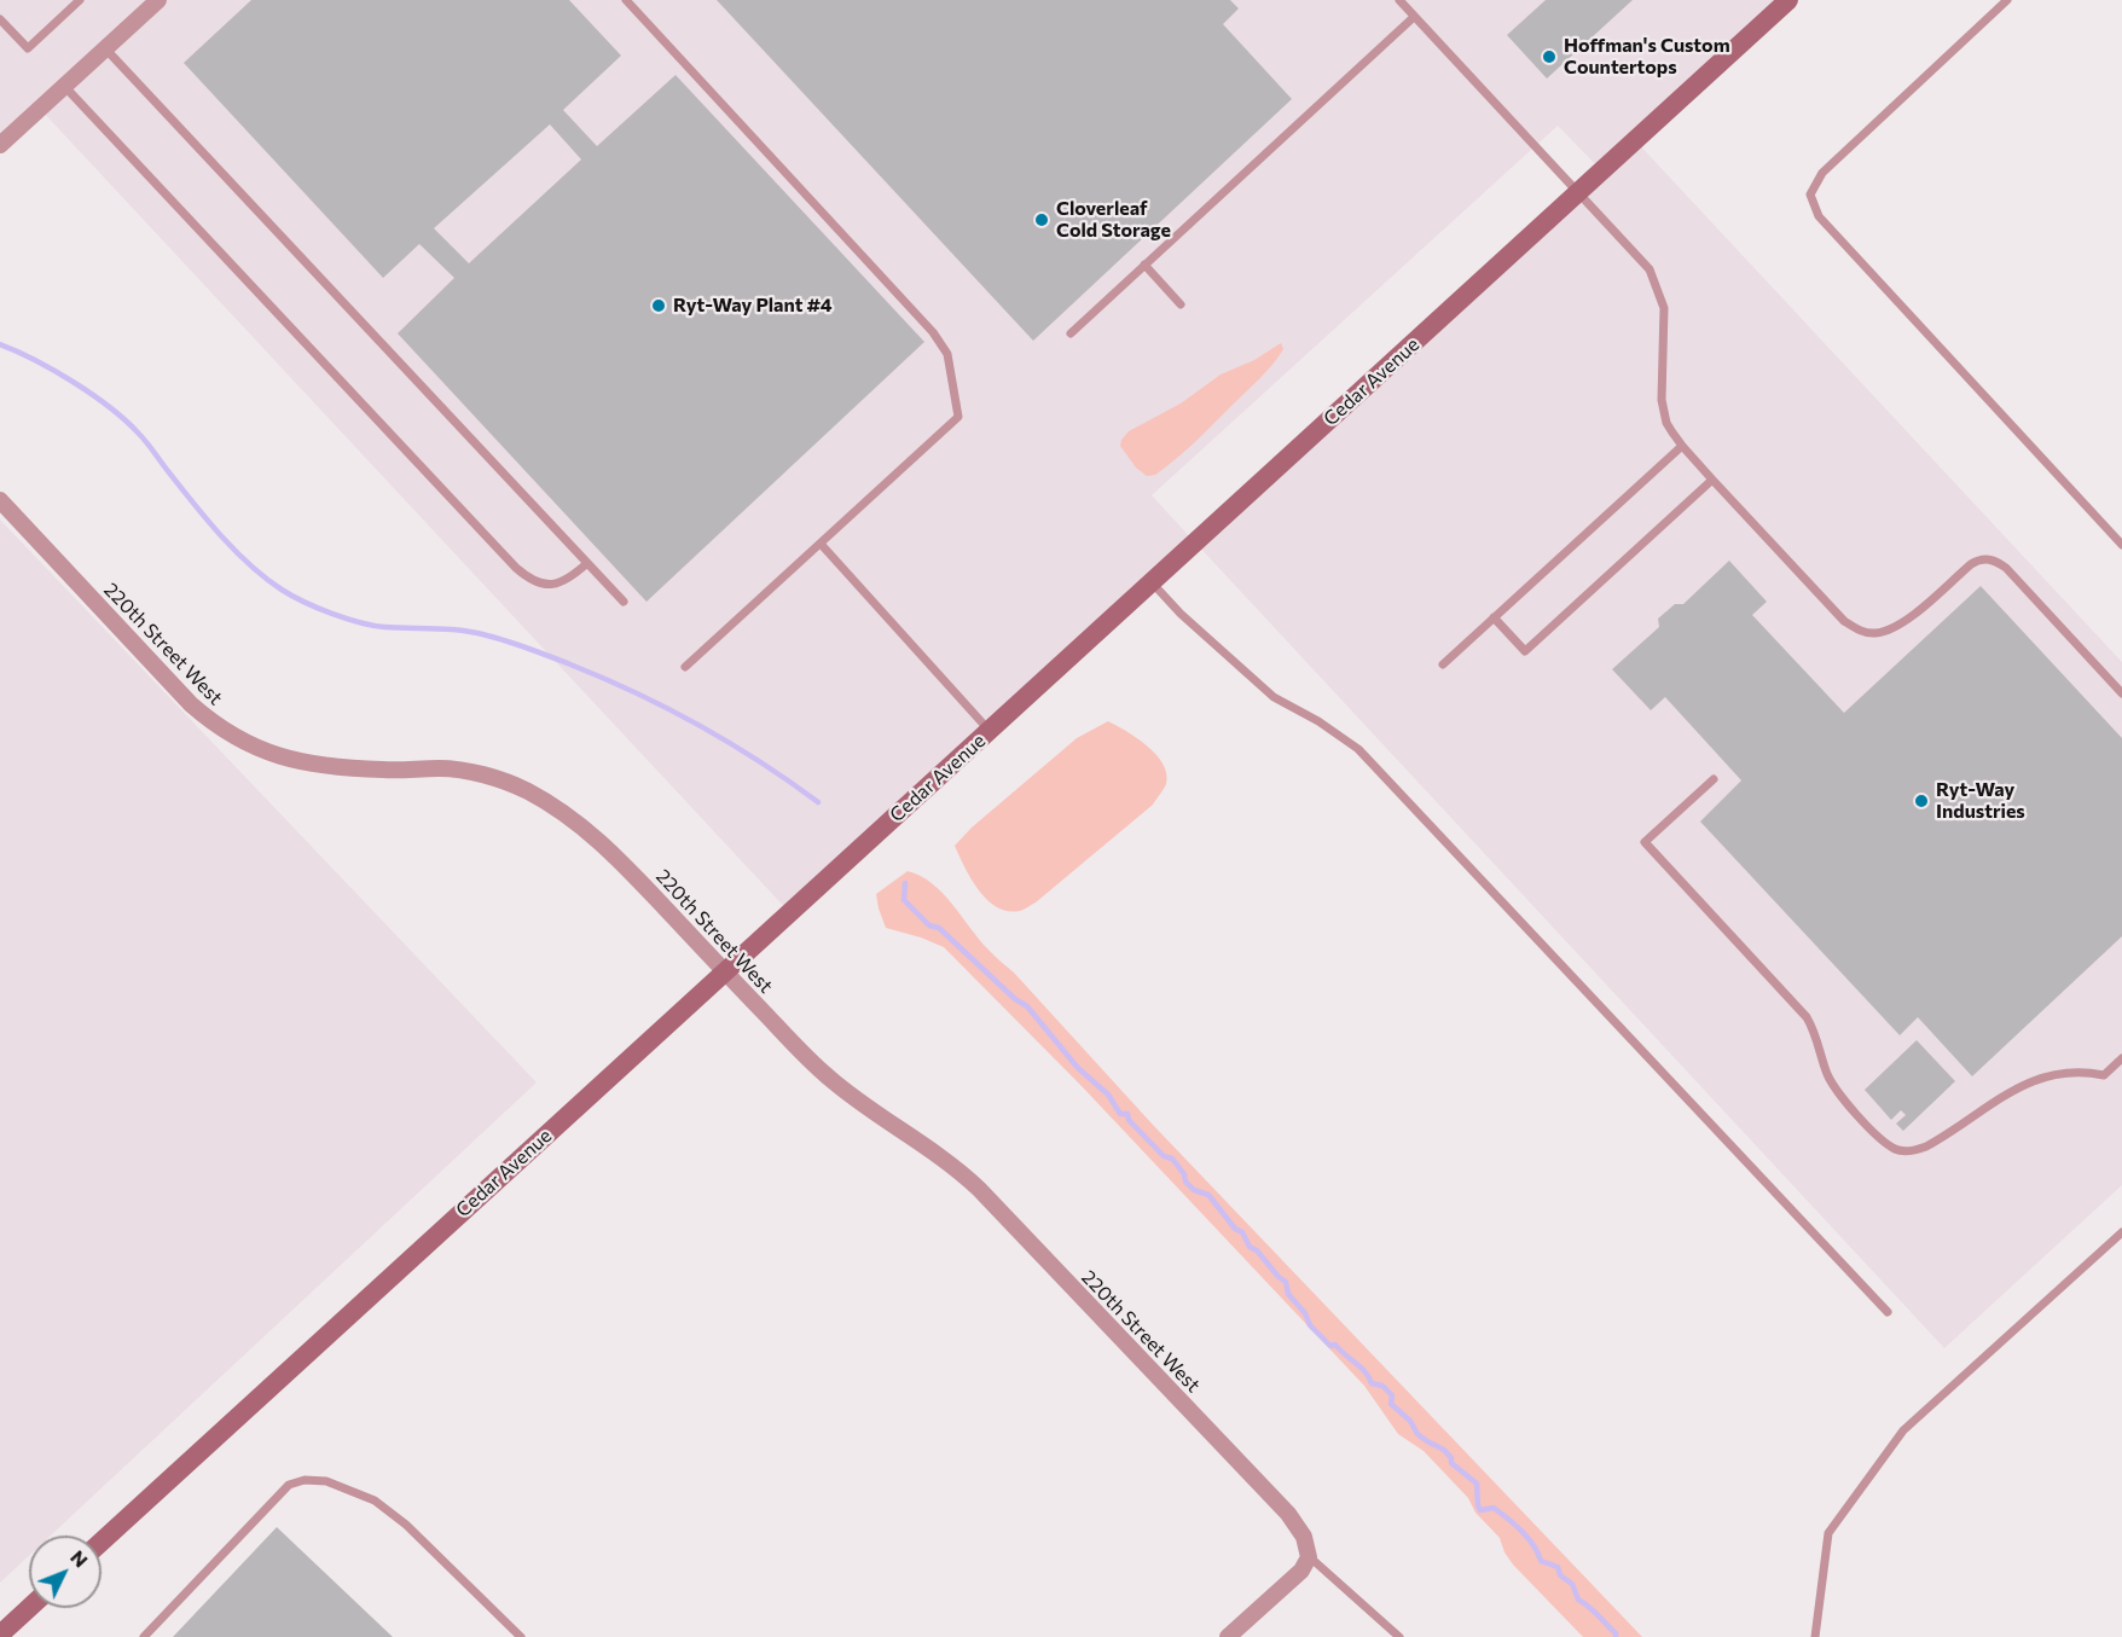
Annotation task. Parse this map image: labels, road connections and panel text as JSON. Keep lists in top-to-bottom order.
{
  "streets": {
    "main road": ["Cedar Avenue"],
    "street": ["220th Street West"]
  },
  "crossings": [
    ["Cedar Avenue", "220th Street West"]
  ],
  "places": [
    "Hoffman's Custom Countertops",
    "Cloverleaf Cold Storage",
    "Ryt-Way Plant #4",
    "Ryt-Way Industries"
  ],
  "north": "top right"
}
